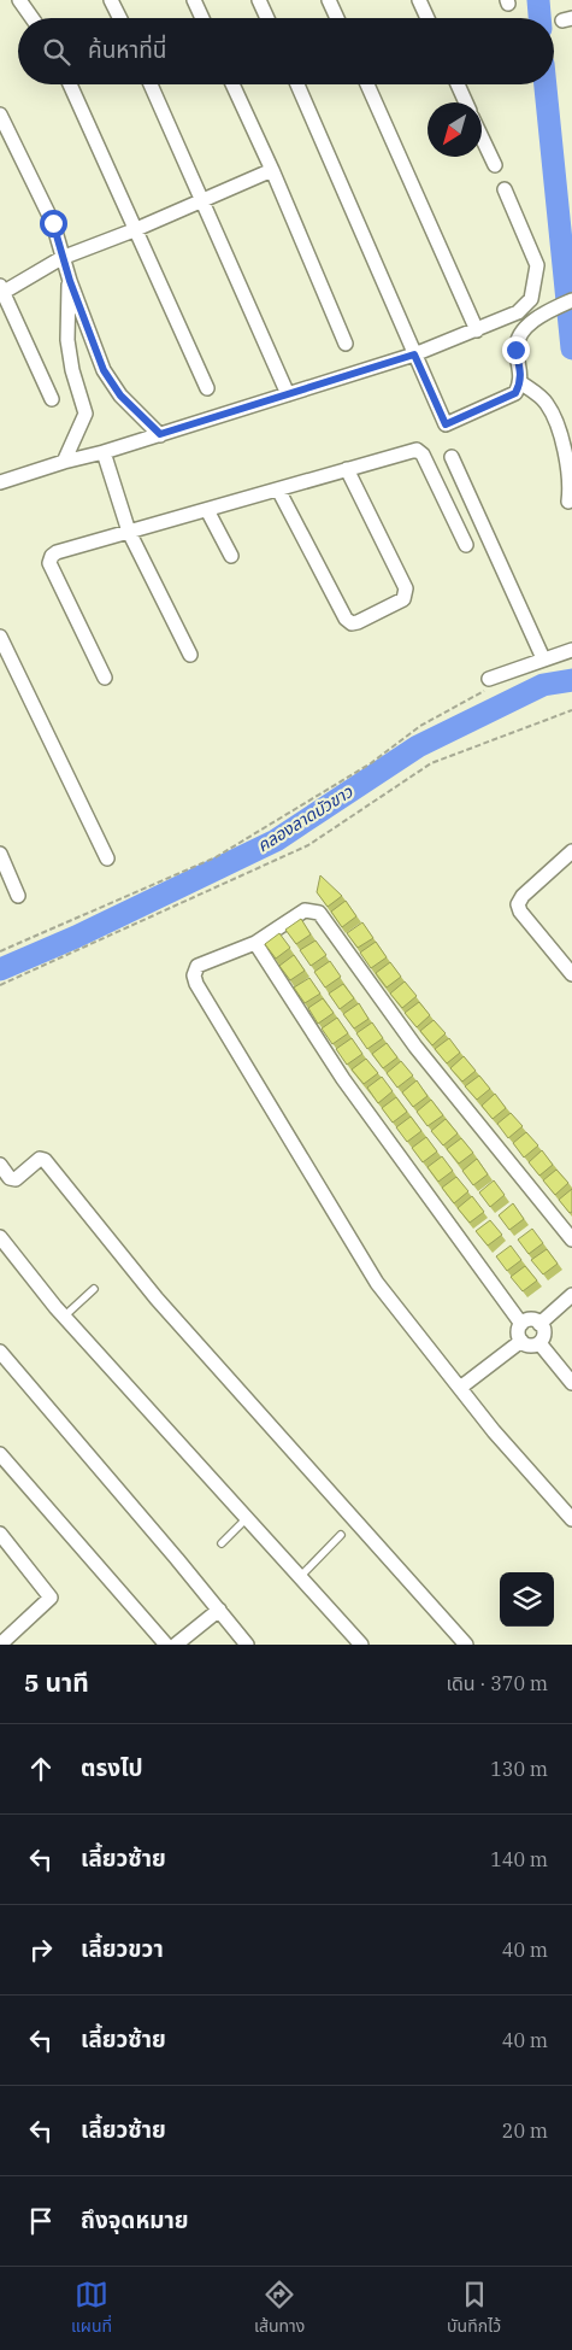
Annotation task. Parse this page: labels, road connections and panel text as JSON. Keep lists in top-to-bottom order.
{
  "water": ["คลองลาดบัวขาว"],
  "north": "bottom left",
  "page": {
    "search": "ค้นหาที่นี่",
    "heading": ["5 นาที", "เดิน · 370 m"],
    "list": [
      ["ตรงไป", "130 m"],
      ["เลี้ยวซ้าย", "140 m"],
      ["เลี้ยวขวา", "40 m"],
      ["เลี้ยวซ้าย", "40 m"],
      ["เลี้ยวซ้าย", "20 m"],
      "ถึงจุดหมาย"
    ],
    "nav": ["แผนที่", "เส้นทาง", "บันทึกไว้"]
  }
}
